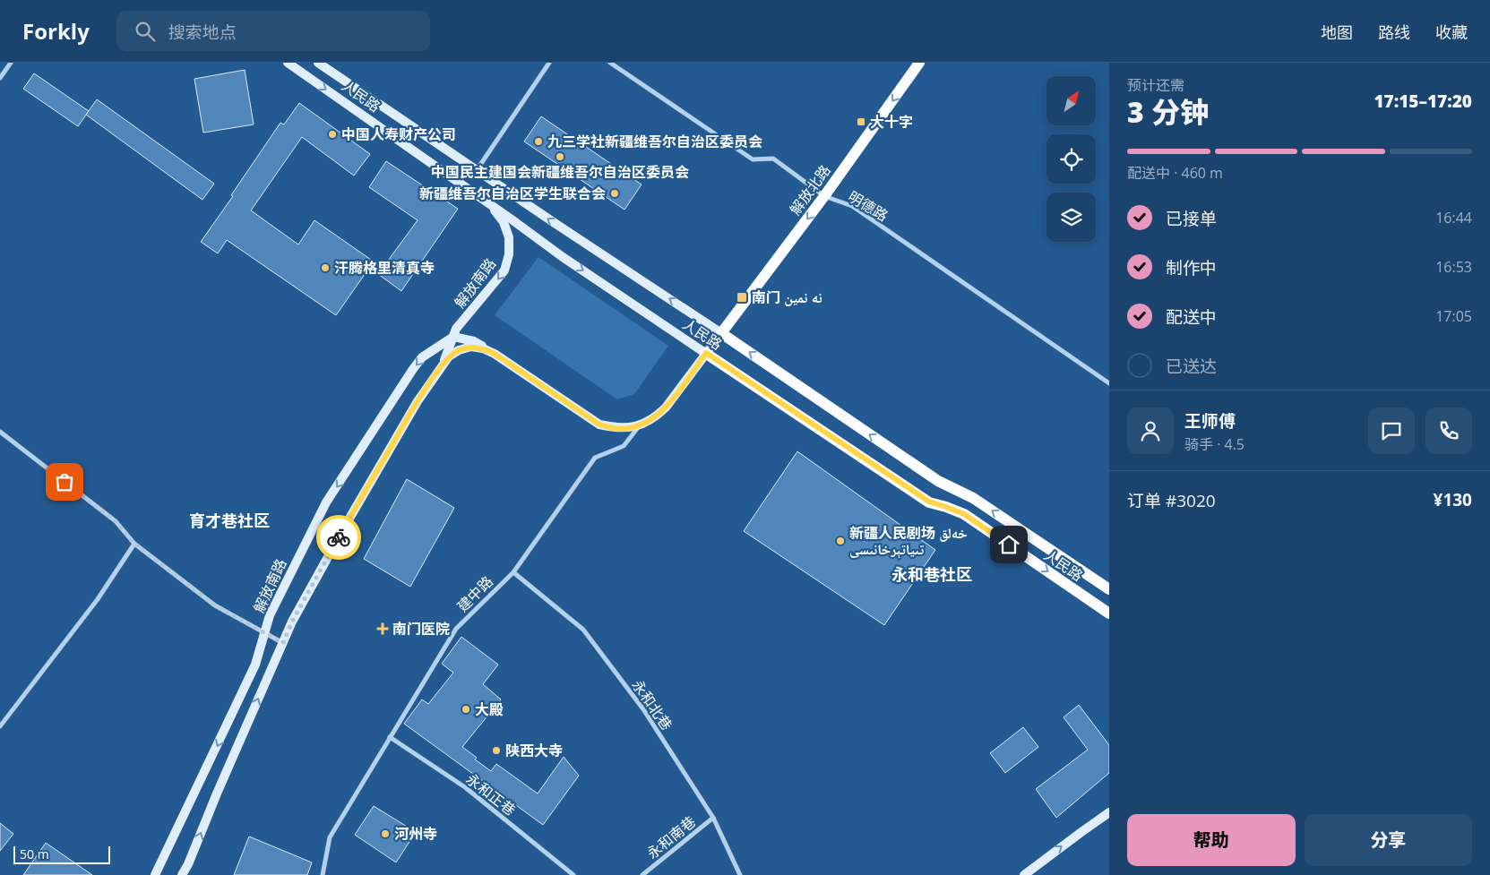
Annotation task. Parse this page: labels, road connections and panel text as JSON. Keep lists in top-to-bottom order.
{
  "streets": {
    "main road": ["人民路", "解放北路", "解放南路"],
    "street": [
      "明德路",
      "建中路",
      "永和北巷",
      "永和正巷",
      "永和南巷"
    ]
  },
  "crossings": [
    ["人民路", "解放北路"],
    ["人民路", "解放南路"],
    ["解放北路", "明德路"],
    ["解放北路", "解放南路"],
    ["解放南路", "建中路"],
    ["建中路", "永和北巷"],
    ["建中路", "永和正巷"],
    ["永和北巷", "永和南巷"]
  ],
  "one_way": ["解放北路"],
  "districts": ["育才巷社区", "永和巷社区"],
  "places": {
    "transit": ["大十字", "南门 نە نمين"],
    "other": [
      "中国人寿财产公司",
      "九三学社新疆维吾尔自治区委员会",
      "中国民主建国会新疆维吾尔自治区委员会",
      "新疆维吾尔自治区学生联合会",
      "汗腾格里清真寺",
      "新疆人民剧场 خەلق تىياتېرخانىسى",
      "大殿",
      "陕西大寺",
      "河州寺"
    ],
    "health": ["南门医院"]
  },
  "scale_bar": "50 m",
  "north": "top right",
  "page": {
    "header": "Forkly",
    "search": "搜索地点",
    "nav": ["地图", "路线", "收藏"],
    "heading": ["3 分钟", "预计还需", "17:15–17:20"],
    "panel": [
      "王师傅",
      "骑手 · 4.5",
      "订单 #3020",
      "¥130"
    ],
    "bar": "配送中 · 460 m",
    "list": [
      ["已接单", "16:44"],
      ["制作中", "16:53"],
      ["配送中", "17:05"],
      "已送达"
    ],
    "buttons": ["帮助", "分享"],
    "scale": "50 m"
  }
}
